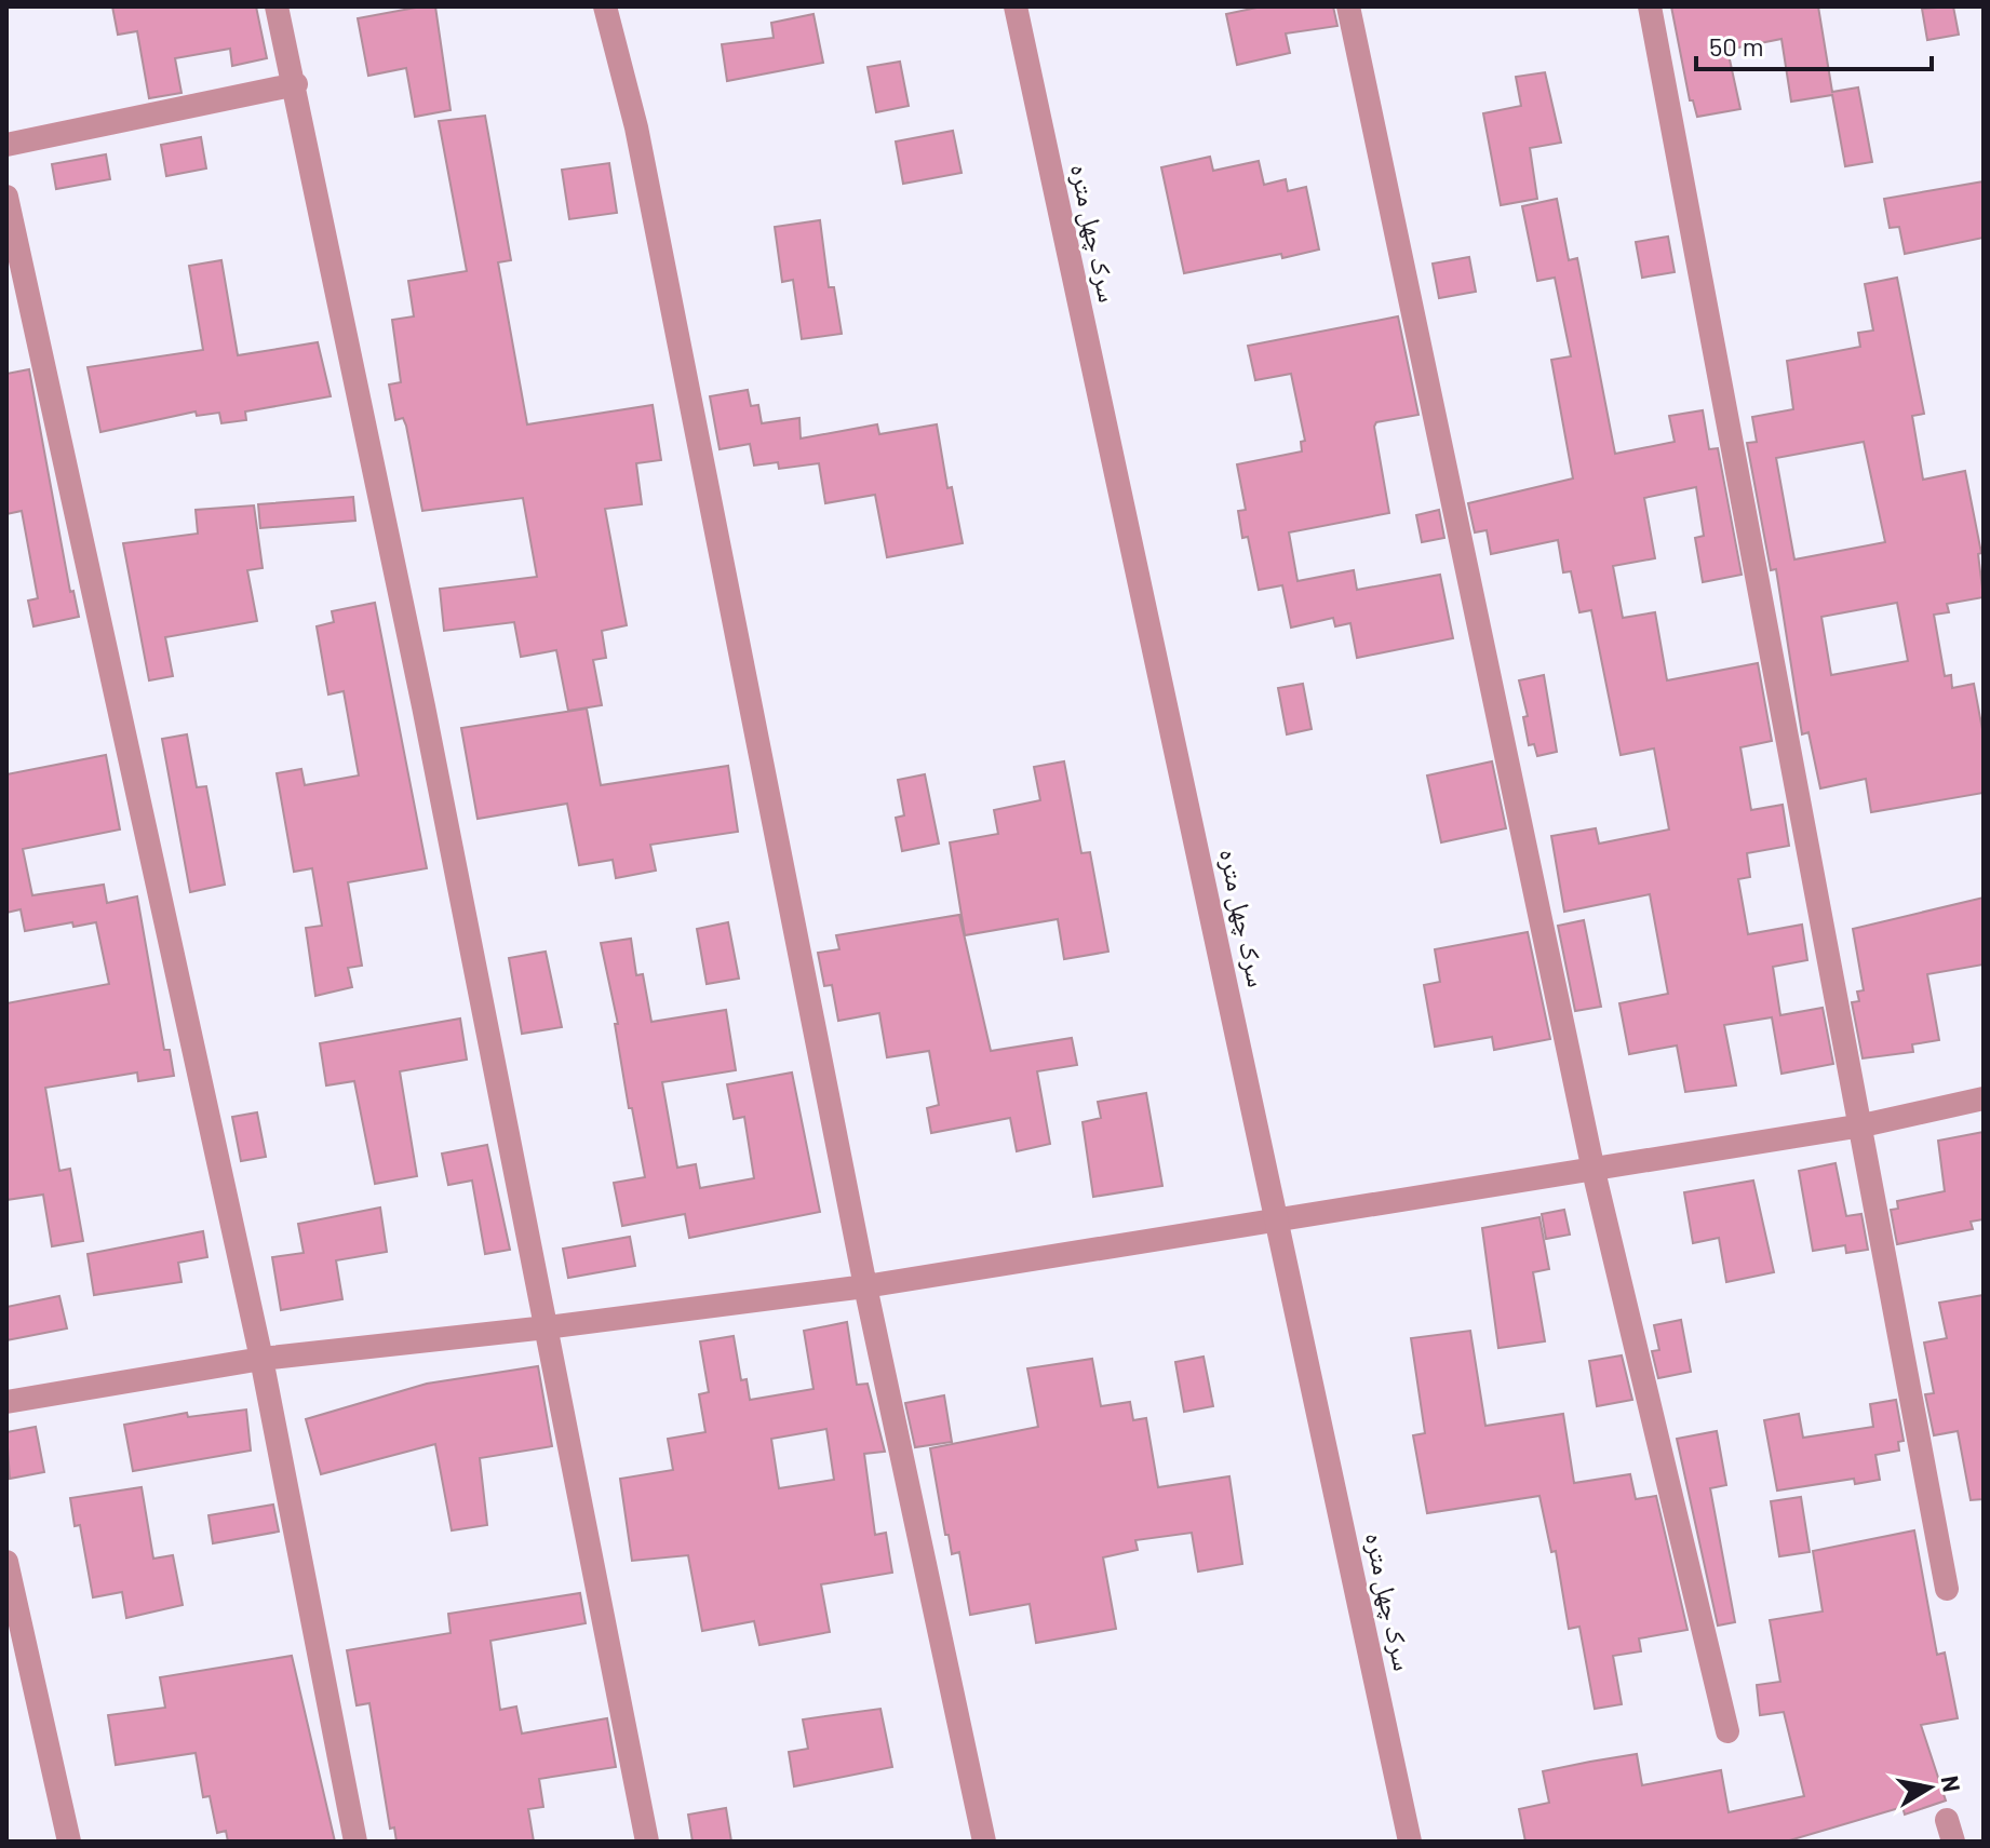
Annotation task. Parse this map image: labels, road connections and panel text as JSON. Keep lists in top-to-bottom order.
{
  "streets": {
    "street": ["سرک چهل متره"]
  },
  "scale_bar": "50 m",
  "north": "right"
}
